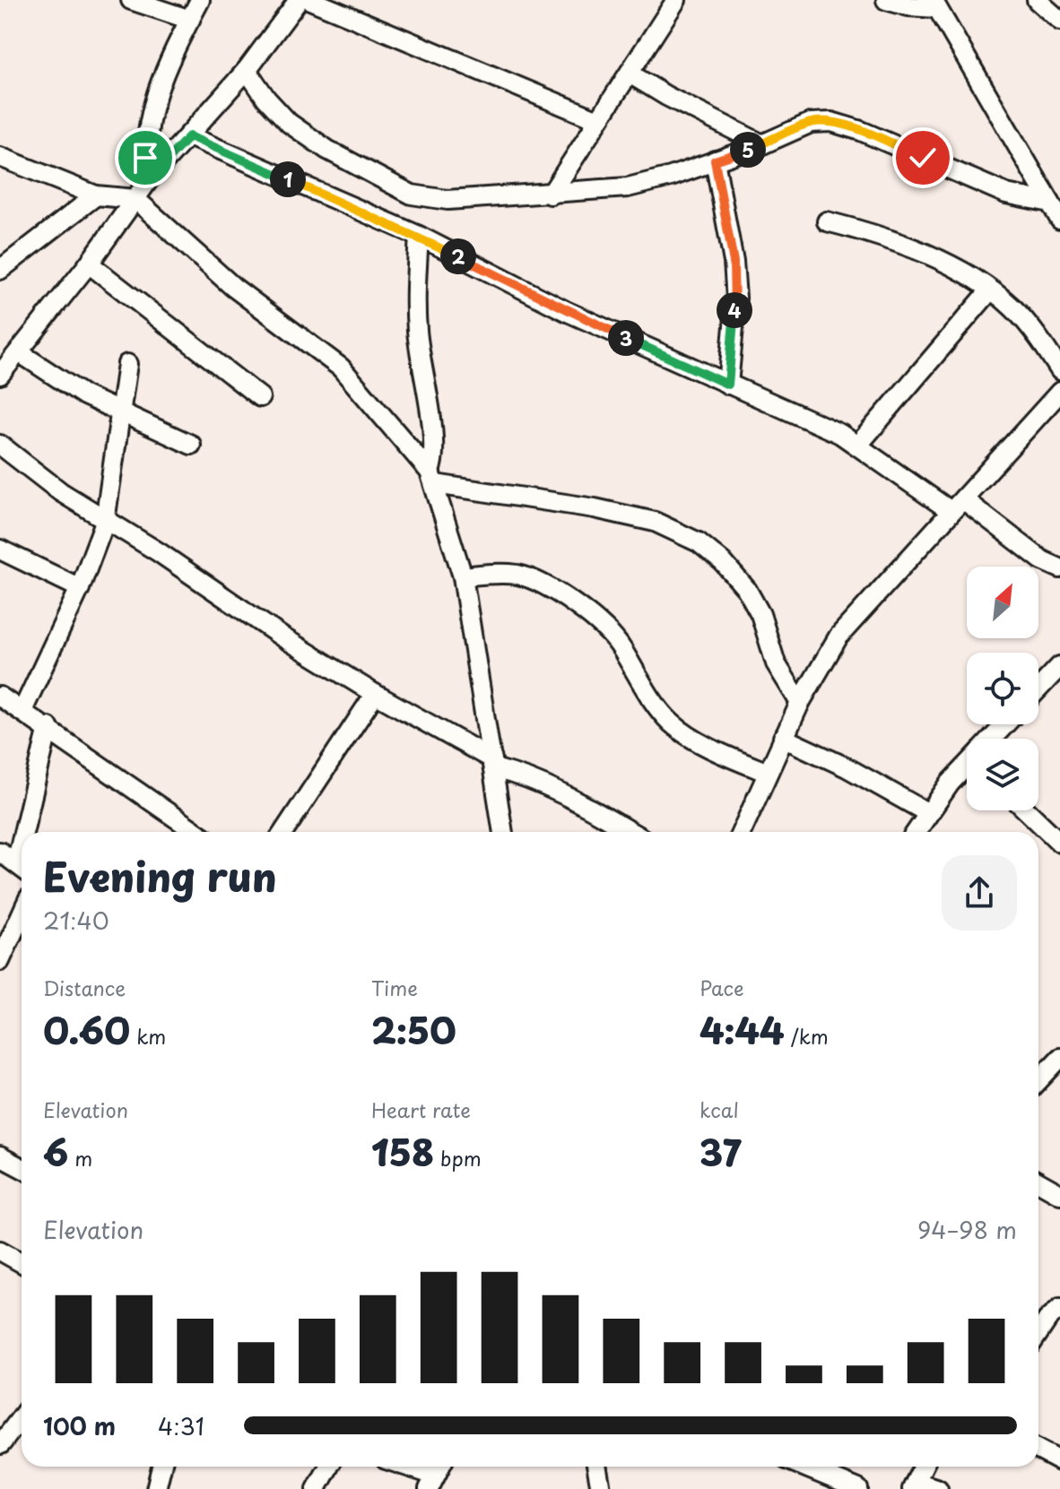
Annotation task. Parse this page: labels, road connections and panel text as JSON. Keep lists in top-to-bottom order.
{
  "north": "top right",
  "page": {
    "pins": [
      "5",
      "1",
      "2",
      "4",
      "3"
    ],
    "heading": ["Evening run", "21:40"],
    "stats": [
      ["Distance", "0.60 km"],
      ["Time", "2:50"],
      ["Pace", "4:44 /km"],
      ["Elevation", "6 m"],
      ["Heart rate", "158 bpm"],
      ["kcal", "37"]
    ],
    "chart": ["Elevation", "94–98 m"],
    "list": [
      {
        "name": "100 m",
        "note": "4:31"
      }
    ]
  }
}
